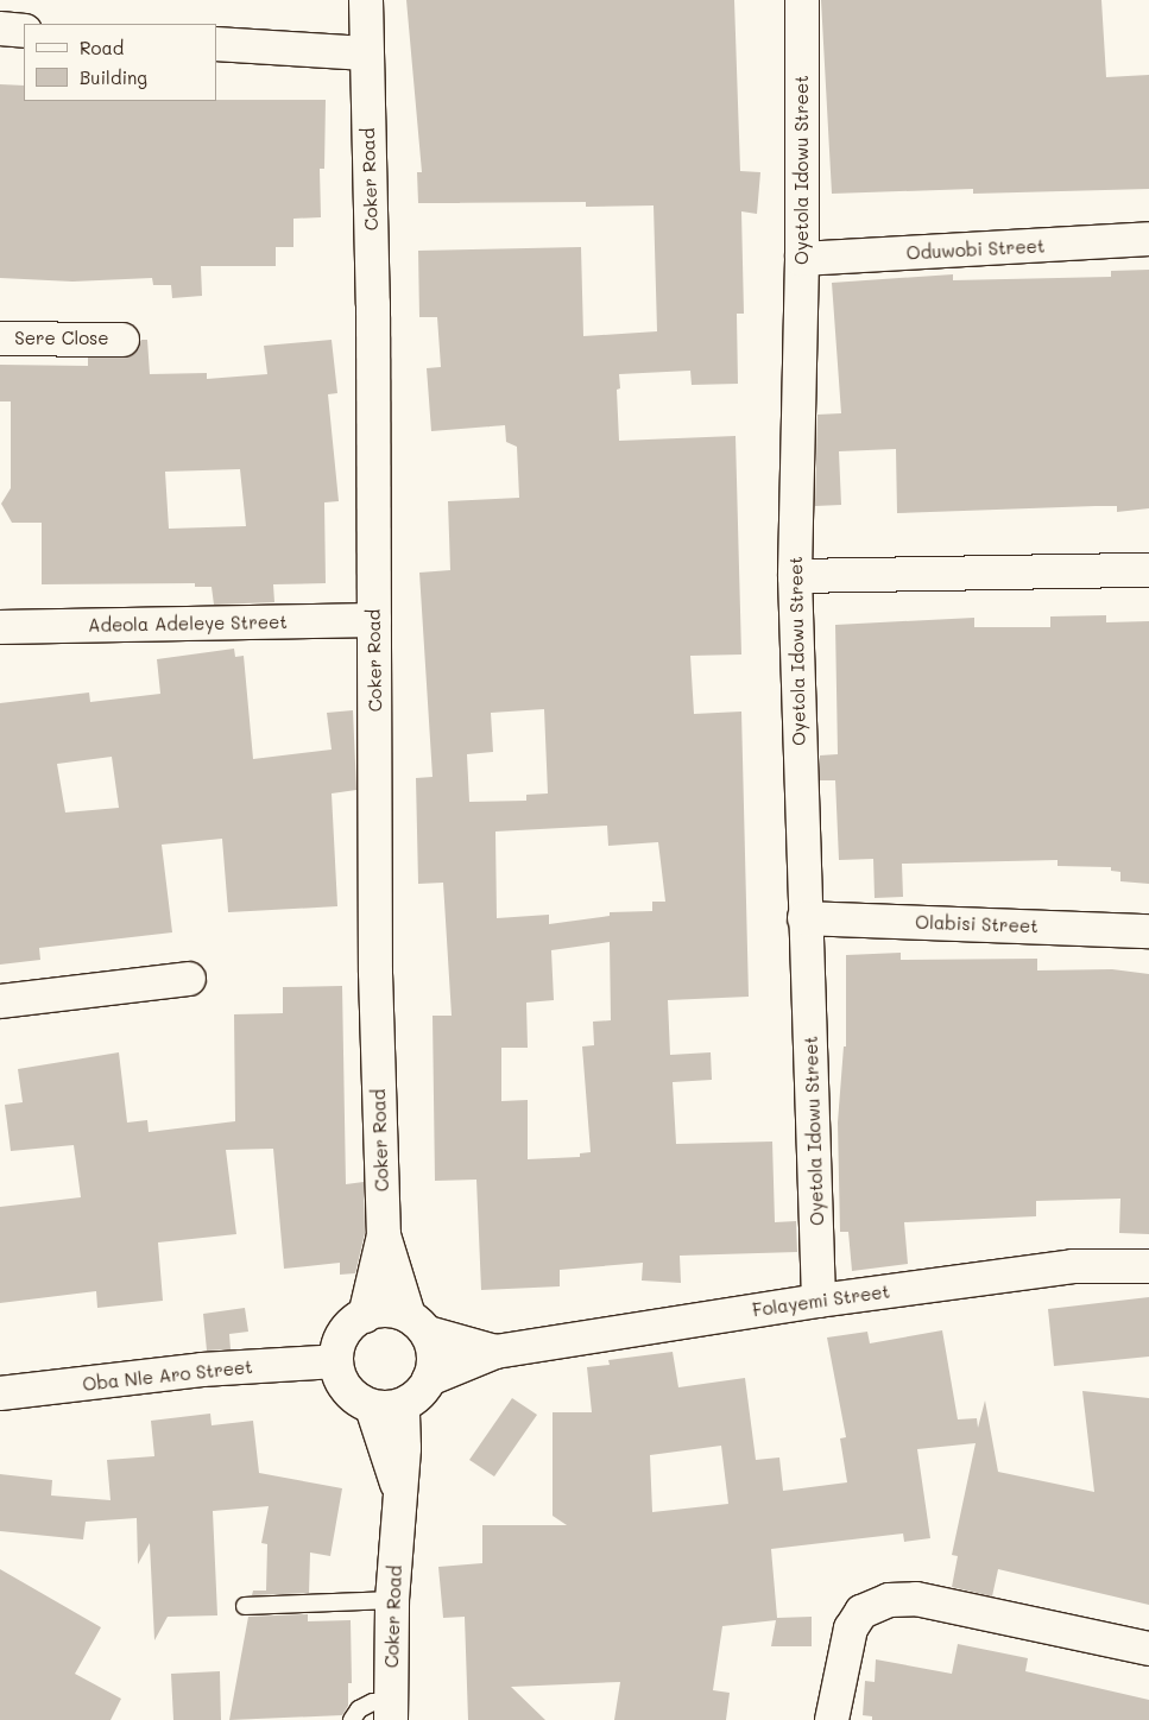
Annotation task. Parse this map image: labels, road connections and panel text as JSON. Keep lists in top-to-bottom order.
{
  "streets": {
    "street": [
      "Oyetola Idowu Street",
      "Coker Road",
      "Oduwobi Street",
      "Sere Close",
      "Adeola Adeleye Street",
      "Olabisi Street",
      "Folayemi Street",
      "Oba Nle Aro Street"
    ]
  },
  "crossings": [
    ["Oyetola Idowu Street", "Oduwobi Street"],
    ["Oyetola Idowu Street", "Olabisi Street"],
    ["Oyetola Idowu Street", "Folayemi Street"],
    ["Coker Road", "Adeola Adeleye Street"],
    ["Coker Road", "Oba Nle Aro Street"]
  ],
  "legend": ["Road", "Building"]
}
